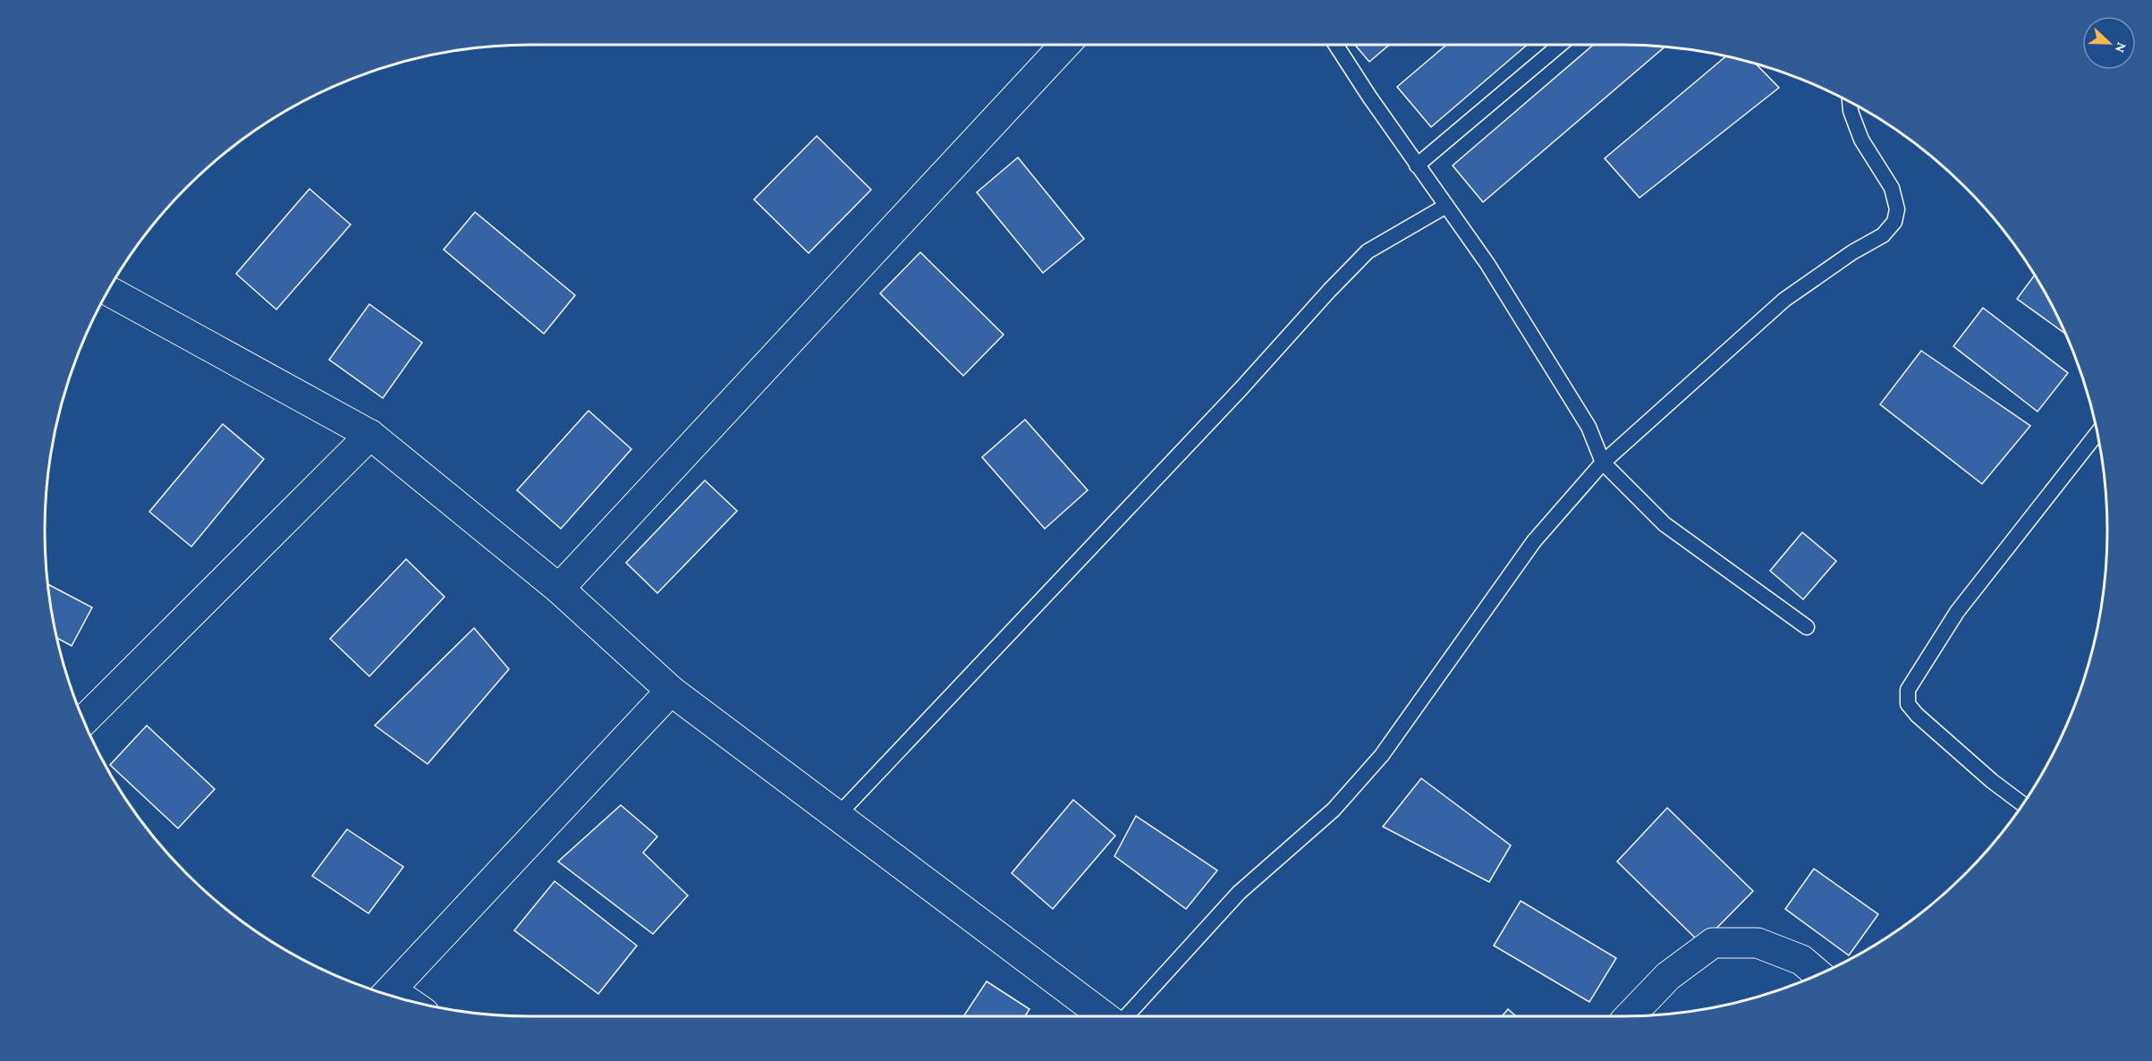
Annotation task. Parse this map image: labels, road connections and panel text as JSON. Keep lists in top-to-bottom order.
{
  "north": "right"
}
